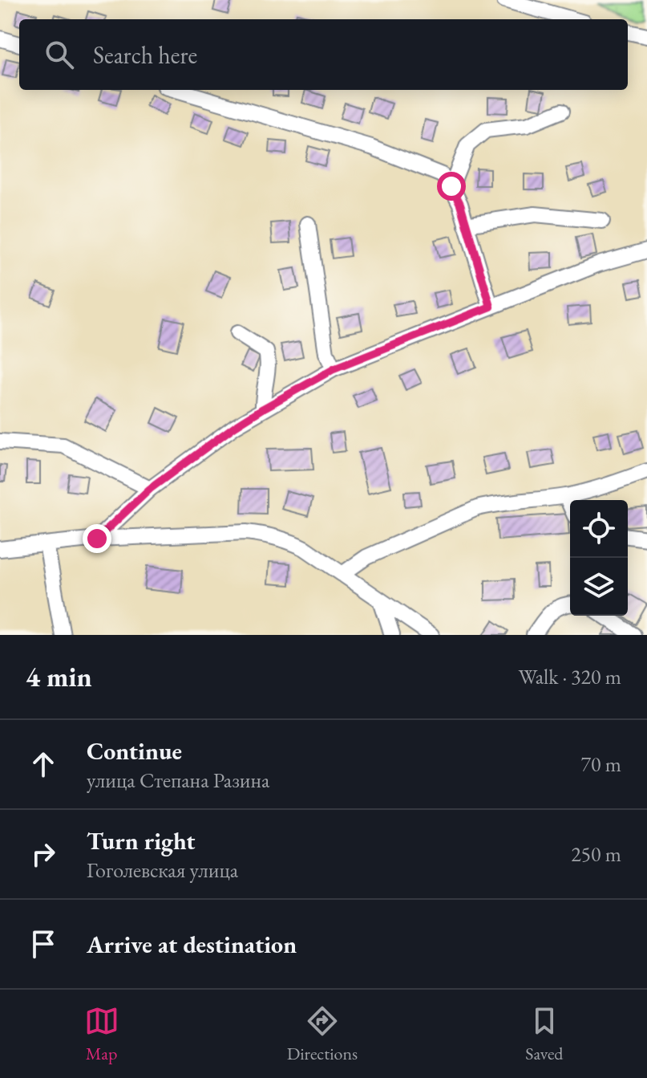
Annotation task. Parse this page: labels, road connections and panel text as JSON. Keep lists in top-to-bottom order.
{
  "page": {
    "search": "Search here",
    "heading": ["4 min", "Walk · 320 m"],
    "list": [
      ["Continue", "улица Степана Разина", "70 m"],
      ["Turn right", "Гоголевская улица", "250 m"],
      "Arrive at destination"
    ],
    "nav": ["Map", "Directions", "Saved"]
  }
}
